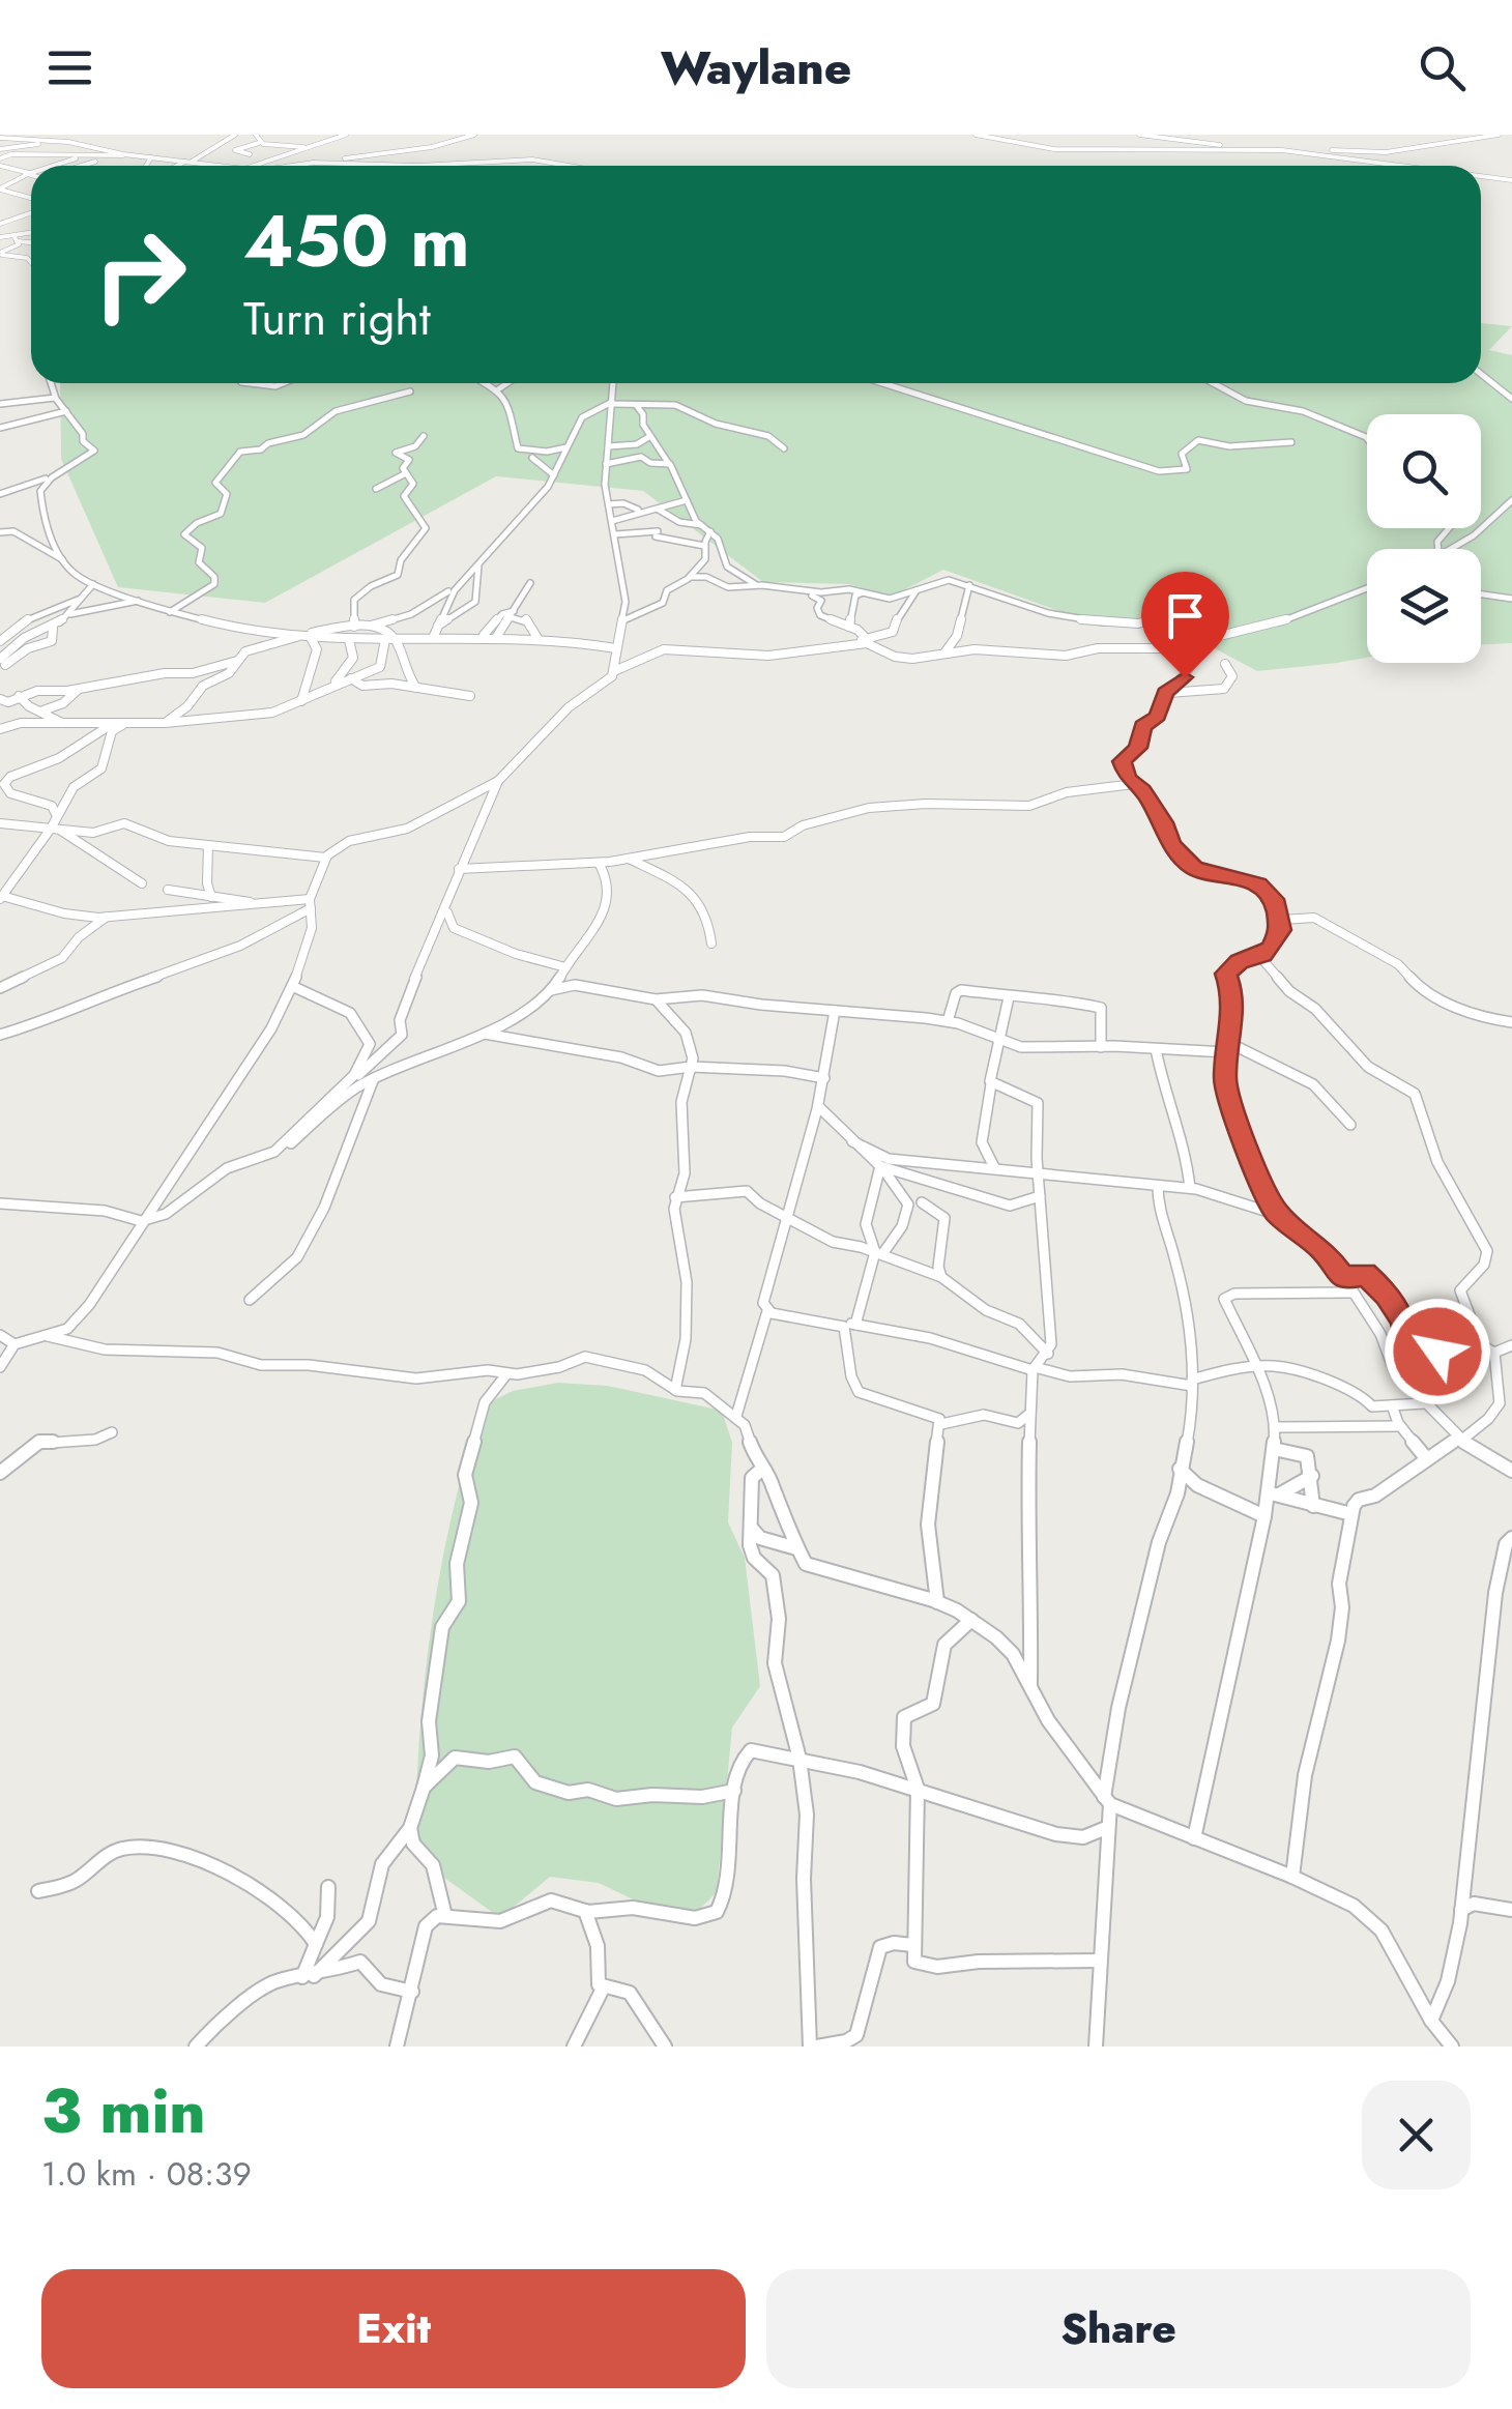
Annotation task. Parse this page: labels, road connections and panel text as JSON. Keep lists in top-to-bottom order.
{
  "page": {
    "header": "Waylane",
    "turn": ["450 m", "Turn right"],
    "heading": ["3 min", "1.0 km · 08:39"],
    "buttons": ["Exit", "Share"]
  }
}
